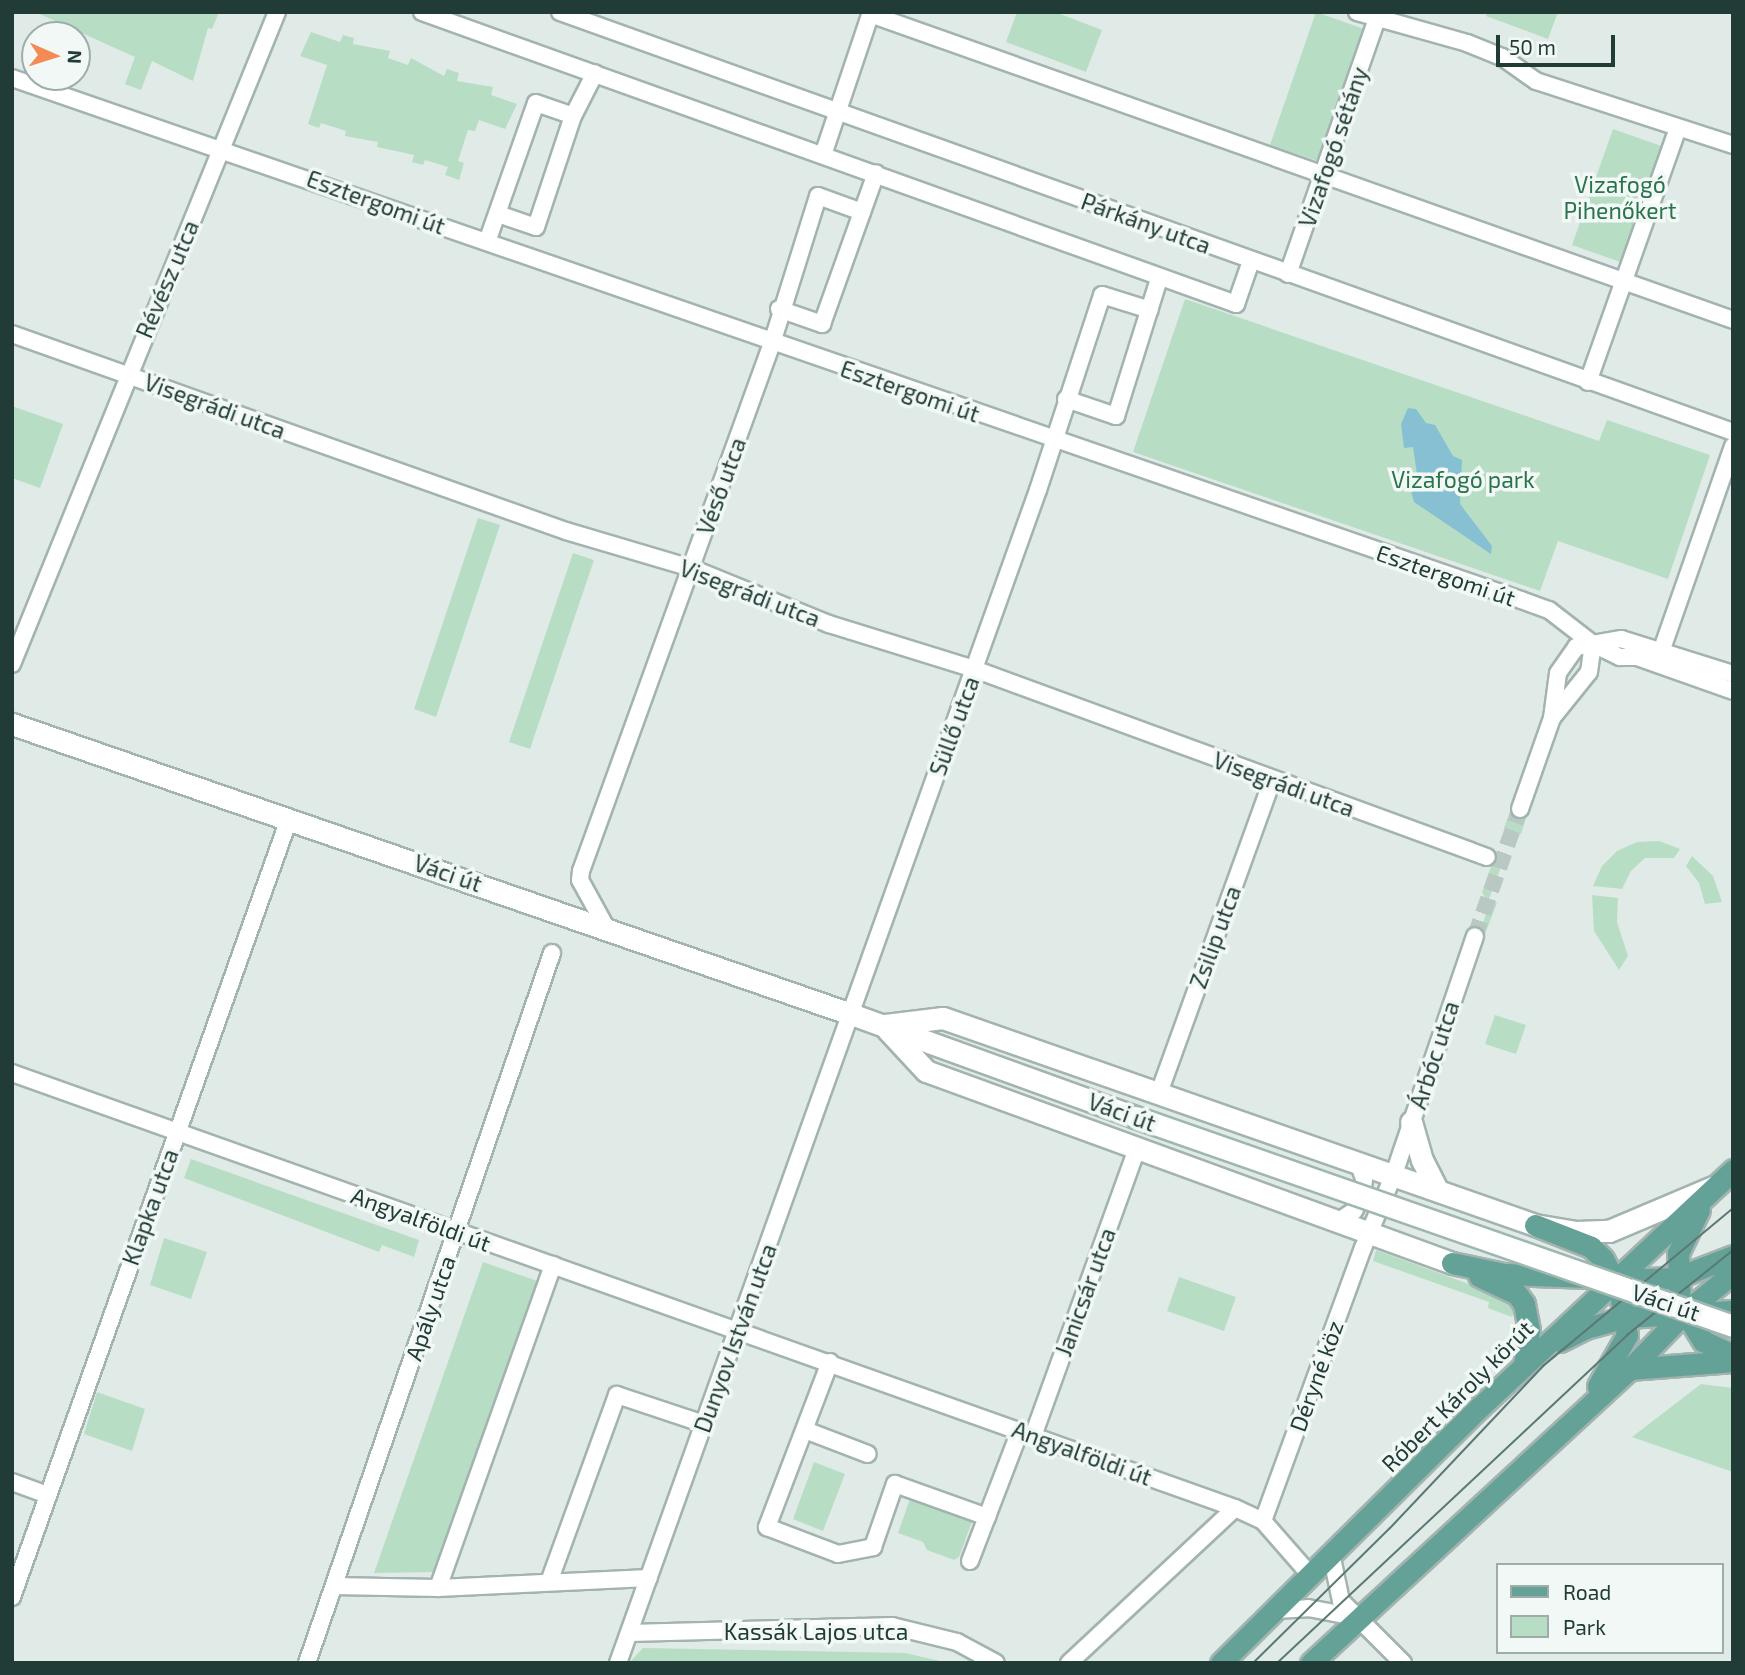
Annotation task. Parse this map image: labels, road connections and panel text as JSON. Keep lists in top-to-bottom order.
{
  "streets": {
    "main road": ["Váci út", "Róbert Károly körút"],
    "street": [
      "Vizafogó sétány",
      "Esztergomi út",
      "Párkány utca",
      "Révész utca",
      "Visegrádi utca",
      "Véső utca",
      "Süllő utca",
      "Zsilip utca",
      "Árbóc utca",
      "Klapka utca",
      "Angyalföldi út",
      "Janicsár utca",
      "Apály utca",
      "Dunyov István utca",
      "Déryné köz",
      "Kassák Lajos utca"
    ]
  },
  "crossings": [
    ["Vizafogó sétány", "Párkány utca"],
    ["Esztergomi út", "Révész utca"],
    ["Esztergomi út", "Véső utca"],
    ["Esztergomi út", "Süllő utca"],
    ["Révész utca", "Visegrádi utca"],
    ["Visegrádi utca", "Véső utca"],
    ["Visegrádi utca", "Süllő utca"],
    ["Visegrádi utca", "Zsilip utca"],
    ["Véső utca", "Váci út"],
    ["Süllő utca", "Váci út"],
    ["Süllő utca", "Dunyov István utca"],
    ["Váci út", "Zsilip utca"],
    ["Váci út", "Árbóc utca"],
    ["Váci út", "Klapka utca"],
    ["Váci út", "Janicsár utca"],
    ["Váci út", "Dunyov István utca"],
    ["Váci út", "Déryné köz"],
    ["Váci út", "Róbert Károly körút"],
    ["Árbóc utca", "Déryné köz"],
    ["Klapka utca", "Angyalföldi út"],
    ["Angyalföldi út", "Janicsár utca"],
    ["Angyalföldi út", "Apály utca"],
    ["Angyalföldi út", "Dunyov István utca"],
    ["Angyalföldi út", "Déryné köz"],
    ["Angyalföldi út", "Róbert Károly körút"],
    ["Dunyov István utca", "Kassák Lajos utca"]
  ],
  "parks": ["Vizafogó Pihenőkert", "Vizafogó park"],
  "legend": ["Road", "Park"],
  "scale_bar": "50 m",
  "north": "right"
}
